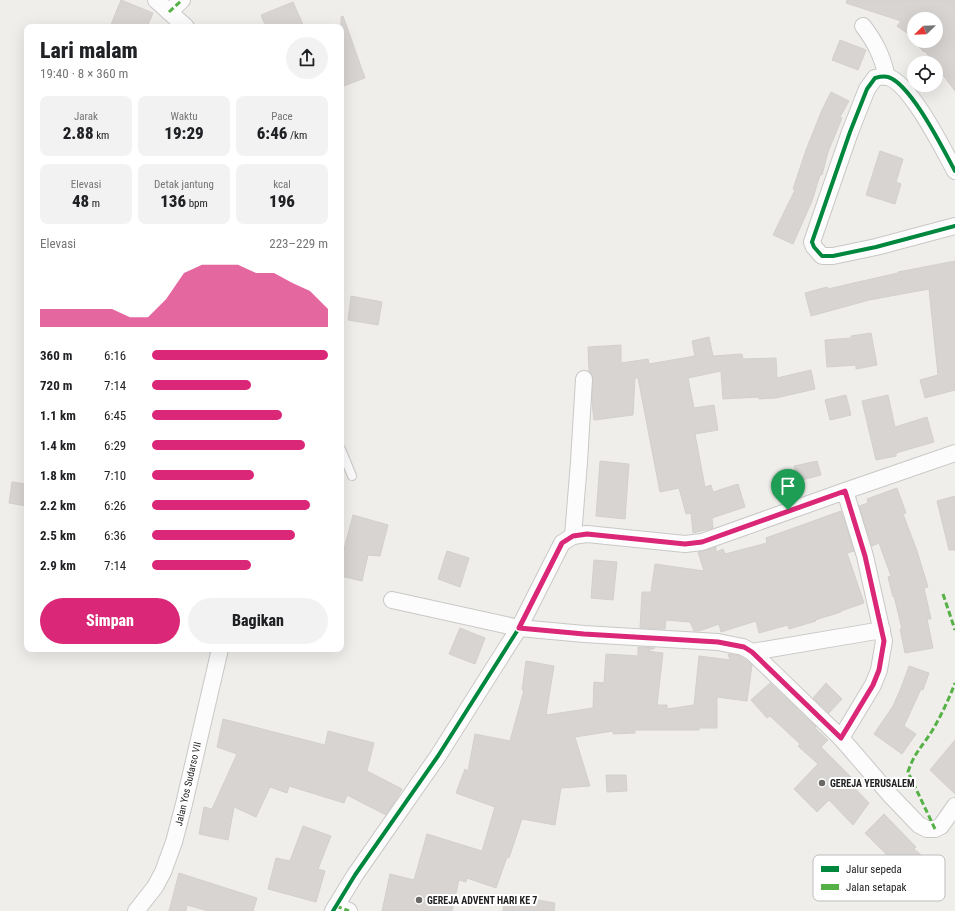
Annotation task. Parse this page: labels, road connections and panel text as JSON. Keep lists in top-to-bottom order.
{
  "streets": {
    "street": ["Jalan Yos Sudarso VII"]
  },
  "places": ["GEREJA YERUSALEM", "GEREJA ADVENT HARI KE 7"],
  "legend": ["Jalur sepeda", "Jalan setapak"],
  "north": "bottom left",
  "page": {
    "heading": ["Lari malam", "19:40 · 8 × 360 m"],
    "stats": [
      ["Jarak", "2.88 km"],
      ["Waktu", "19:29"],
      ["Pace", "6:46 /km"],
      ["Elevasi", "48 m"],
      ["Detak jantung", "136 bpm"],
      ["kcal", "196"]
    ],
    "chart": ["Elevasi", "223–229 m"],
    "list": [
      {
        "name": "360 m",
        "note": "6:16"
      },
      {
        "name": "720 m",
        "note": "7:14"
      },
      {
        "name": "1.1 km",
        "note": "6:45"
      },
      {
        "name": "1.4 km",
        "note": "6:29"
      },
      {
        "name": "1.8 km",
        "note": "7:10"
      },
      {
        "name": "2.2 km",
        "note": "6:26"
      },
      {
        "name": "2.5 km",
        "note": "6:36"
      },
      {
        "name": "2.9 km",
        "note": "7:14"
      }
    ],
    "buttons": ["Simpan", "Bagikan"]
  }
}
